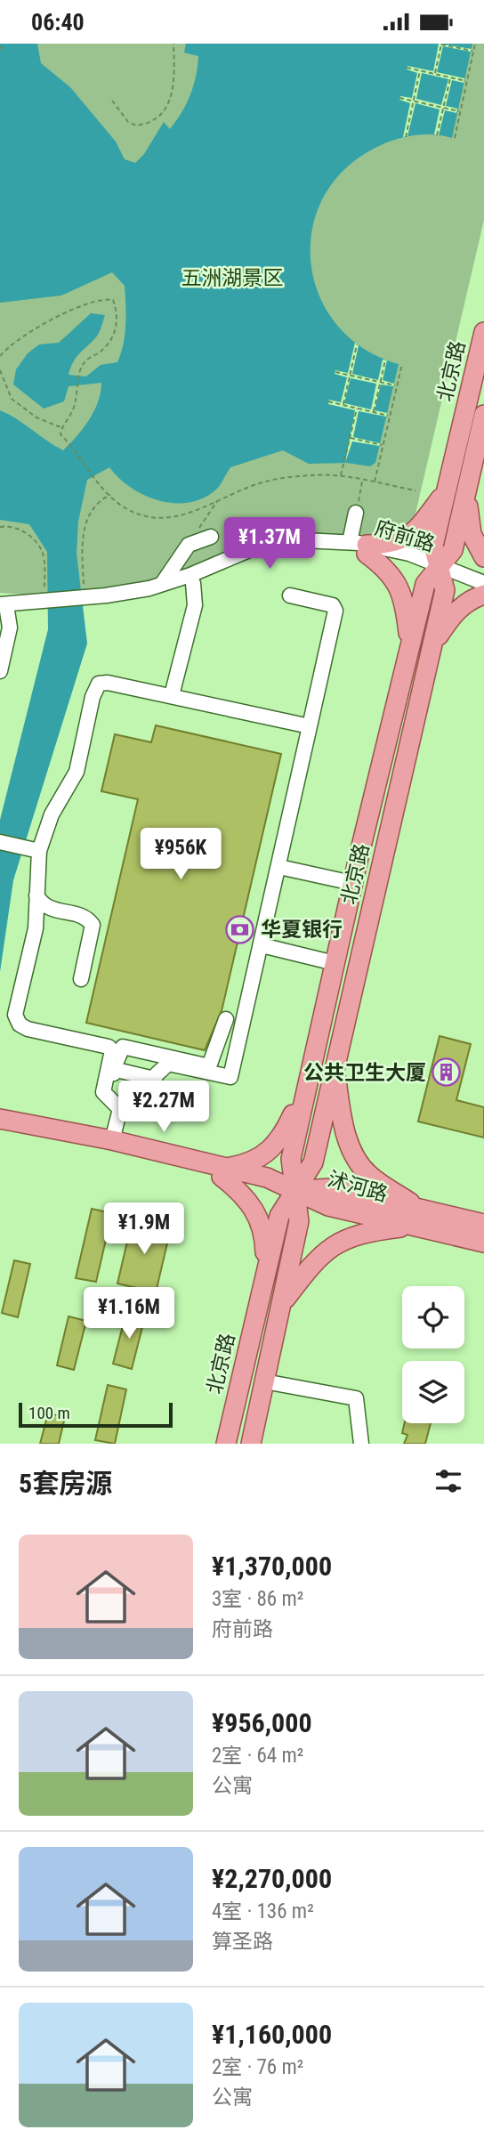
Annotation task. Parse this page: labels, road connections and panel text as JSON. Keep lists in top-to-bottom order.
{
  "streets": {
    "main road": ["北京路", "沭河路"],
    "street": ["府前路"]
  },
  "crossings": [
    ["北京路", "府前路"],
    ["北京路", "沭河路"]
  ],
  "parks": ["五洲湖景区"],
  "places": {
    "bank": ["华夏银行"],
    "building": ["公共卫生大厦"]
  },
  "scale_bar": "100 m",
  "page": {
    "status": "06:40",
    "price": [
      "¥1.37M",
      "¥956K",
      "¥2.27M",
      "¥1.9M",
      "¥1.16M"
    ],
    "scale": "100 m",
    "heading": "5套房源",
    "list": [
      {
        "name": "¥1,370,000",
        "note": "3室 · 86 m² · 府前路"
      },
      {
        "name": "¥956,000",
        "note": "2室 · 64 m² · 公寓"
      },
      {
        "name": "¥2,270,000",
        "note": "4室 · 136 m² · 算圣路"
      },
      {
        "name": "¥1,160,000",
        "note": "2室 · 76 m² · 公寓"
      }
    ]
  }
}
